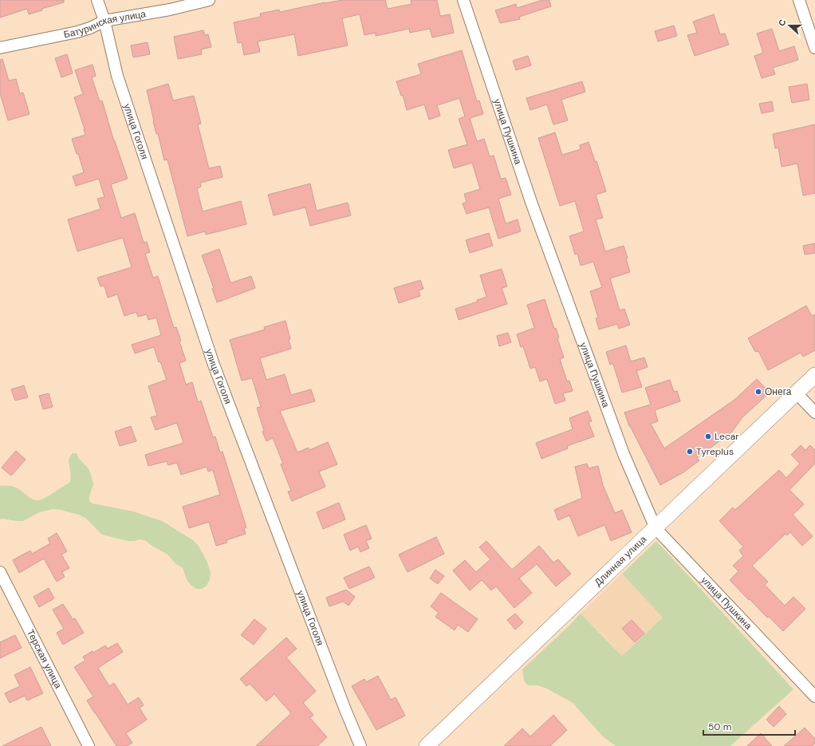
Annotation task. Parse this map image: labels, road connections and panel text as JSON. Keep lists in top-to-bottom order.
{
  "streets": {
    "street": [
      "Батуринская улица",
      "улица Гоголя",
      "улица Пушкина",
      "Длинная улица",
      "Терская улица"
    ]
  },
  "crossings": [
    ["Батуринская улица", "улица Гоголя"],
    ["улица Пушкина", "Длинная улица"]
  ],
  "places": ["Онега", "Lecar", "Tyreplus"],
  "scale_bar": "50 m",
  "north": "left"
}
